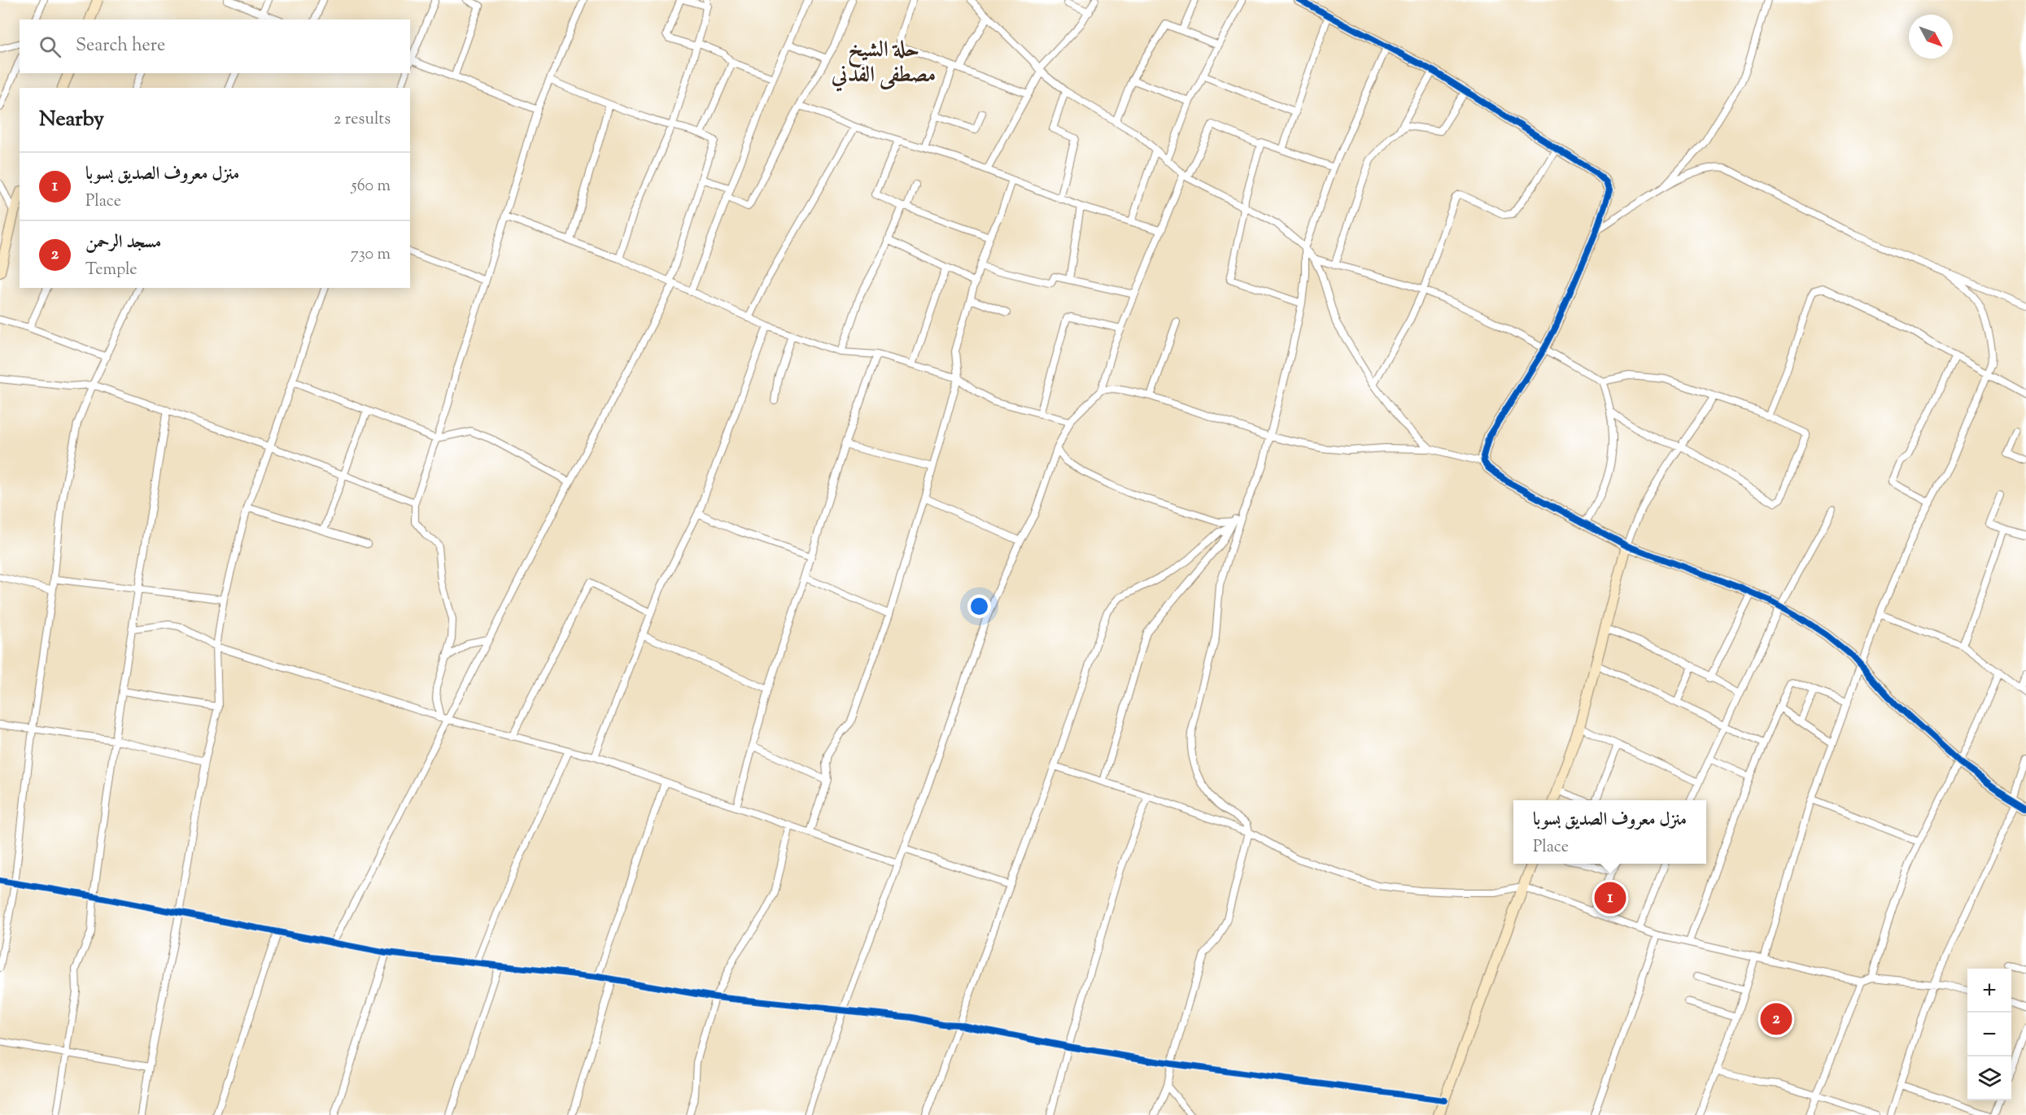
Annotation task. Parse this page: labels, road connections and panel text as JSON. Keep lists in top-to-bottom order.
{
  "districts": ["حلة الشيخ مصطفى الفدني"],
  "north": "bottom right",
  "page": {
    "search": "Search here",
    "heading": ["Nearby", "2 results"],
    "list": [
      {
        "mark": "1",
        "name": "منزل معروف الصديق بسوبا",
        "note": "Place",
        "value": "560 m"
      },
      {
        "mark": "2",
        "name": "مسجد الرحمن",
        "note": "Temple",
        "value": "730 m"
      }
    ],
    "popup": ["منزل معروف الصديق بسوبا", "Place"],
    "pins": ["1", "2"],
    "map_buttons": ["+", "−"]
  }
}
